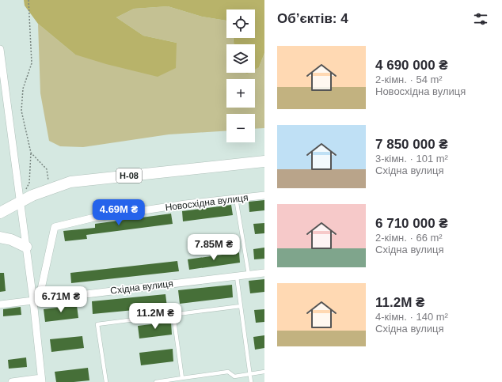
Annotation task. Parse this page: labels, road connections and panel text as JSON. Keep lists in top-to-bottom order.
{
  "streets": {
    "main road": ["Н-08"],
    "street": ["Новосхідна вулиця", "Східна вулиця"]
  },
  "crossings": [
    ["Новосхідна вулиця", "Східна вулиця"]
  ],
  "page": {
    "heading": "Об’єктів: 4",
    "map_buttons": ["+", "−"],
    "list": [
      {
        "name": "4 690 000 ₴",
        "note": "2-кімн. · 54 m² · Новосхідна вулиця"
      },
      {
        "name": "7 850 000 ₴",
        "note": "3-кімн. · 101 m² · Східна вулиця"
      },
      {
        "name": "6 710 000 ₴",
        "note": "2-кімн. · 66 m² · Східна вулиця"
      },
      {
        "name": "11.2M ₴",
        "note": "4-кімн. · 140 m² · Східна вулиця"
      }
    ],
    "price": [
      "4.69M ₴",
      "7.85M ₴",
      "6.71M ₴",
      "11.2M ₴"
    ]
  }
}
